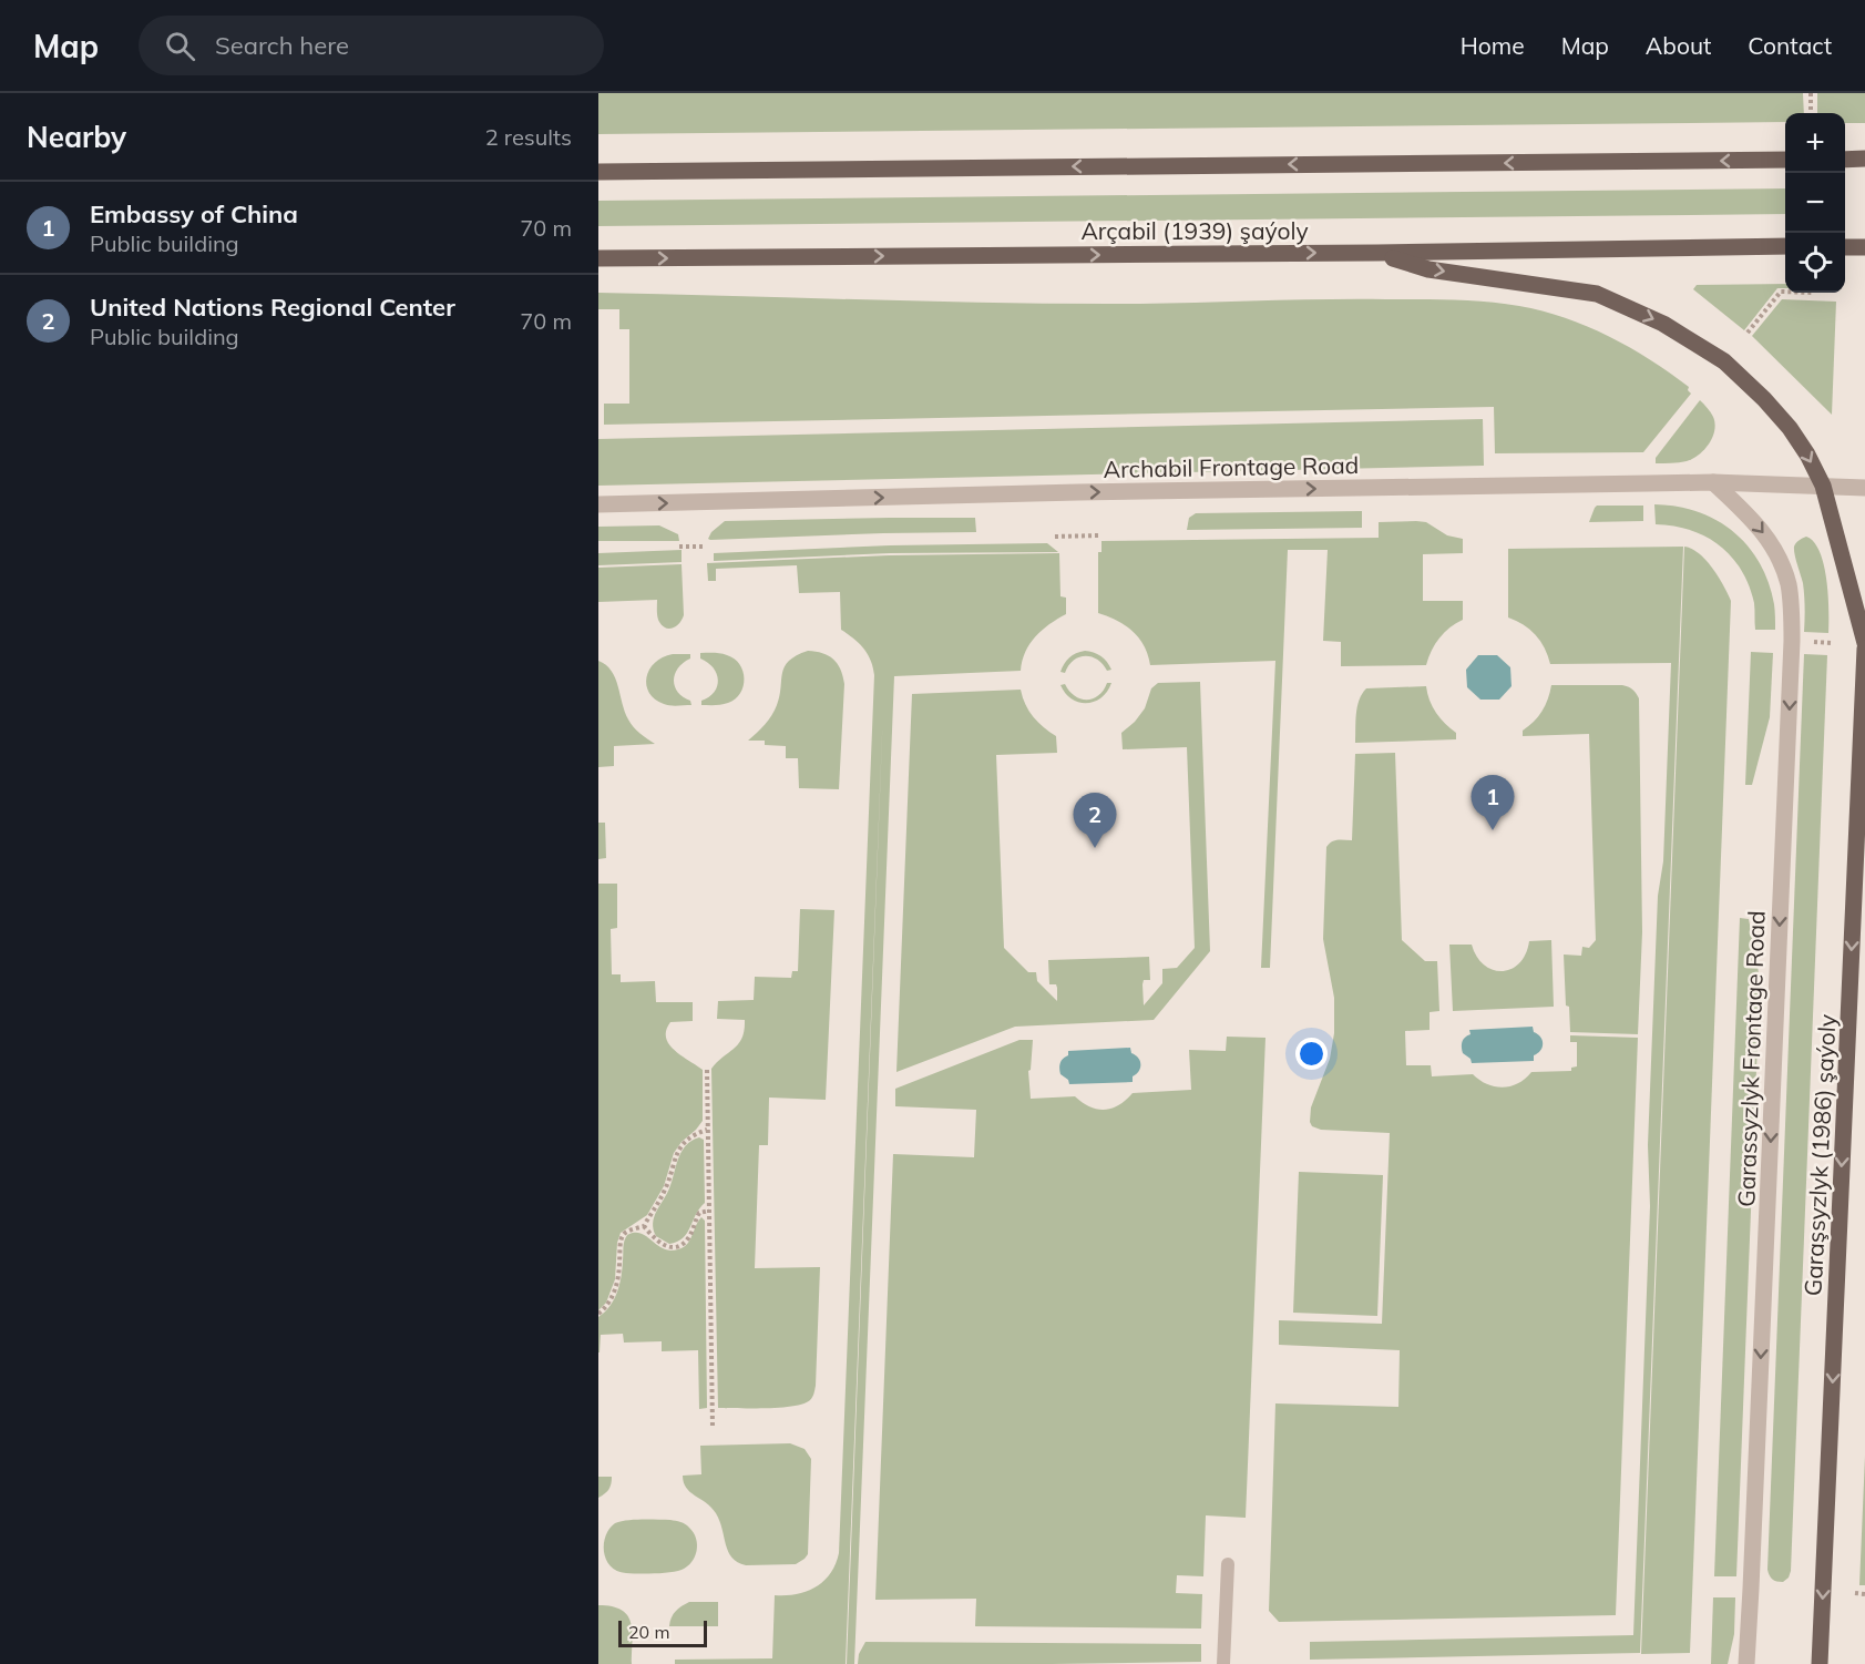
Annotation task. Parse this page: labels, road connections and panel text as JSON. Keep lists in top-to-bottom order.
{
  "streets": {
    "main road": ["Arçabil (1939) şaýoly", "Garaşsyzlyk (1986) şaýoly"],
    "street": ["Archabil Frontage Road", "Garassyzlyk Frontage Road"]
  },
  "crossings": [
    ["Archabil Frontage Road", "Garassyzlyk Frontage Road"]
  ],
  "one_way": ["Archabil Frontage Road", "Garassyzlyk Frontage Road", "Garaşsyzlyk (1986) şaýoly"],
  "scale_bar": "20 m",
  "page": {
    "header": "Map",
    "search": "Search here",
    "nav": [
      "Home",
      "Map",
      "About",
      "Contact"
    ],
    "heading": ["Nearby", "2 results"],
    "map_buttons": ["+", "−"],
    "list": [
      {
        "mark": "1",
        "name": "Embassy of China",
        "note": "Public building",
        "value": "70 m"
      },
      {
        "mark": "2",
        "name": "United Nations Regional Center",
        "note": "Public building",
        "value": "70 m"
      }
    ],
    "pins": ["1", "2"],
    "scale": "20 m"
  }
}
